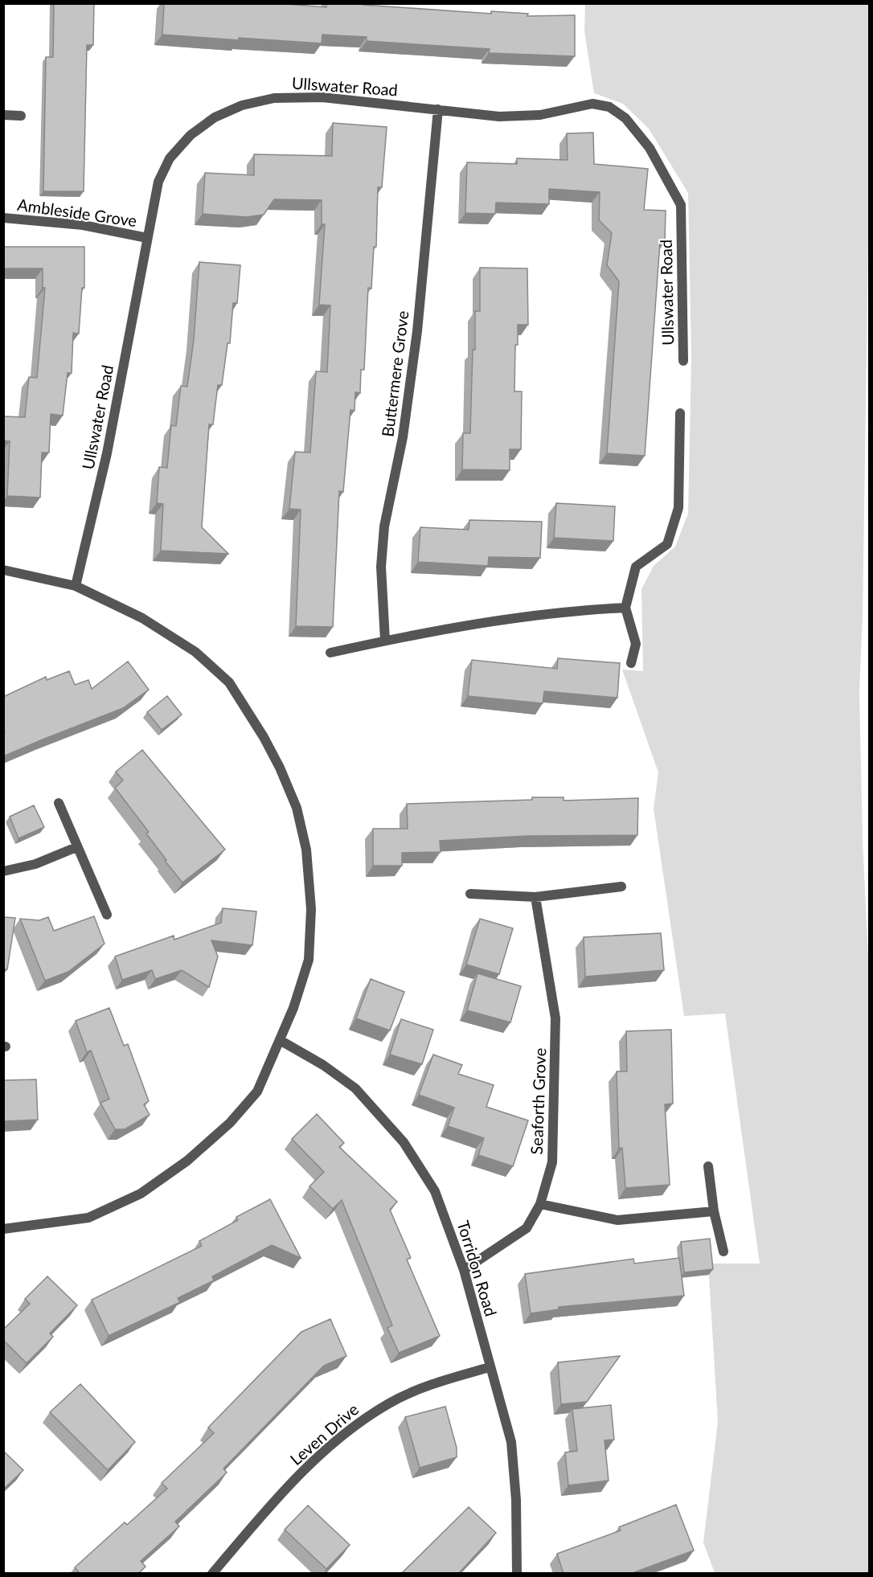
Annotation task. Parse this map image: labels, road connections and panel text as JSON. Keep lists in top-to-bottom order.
{
  "streets": {
    "street": [
      "Ullswater Road",
      "Ambleside Grove",
      "Buttermere Grove",
      "Seaforth Grove",
      "Torridon Road",
      "Leven Drive"
    ]
  },
  "crossings": [
    ["Ullswater Road", "Ambleside Grove"],
    ["Ullswater Road", "Buttermere Grove"],
    ["Seaforth Grove", "Torridon Road"],
    ["Torridon Road", "Leven Drive"]
  ]
}
